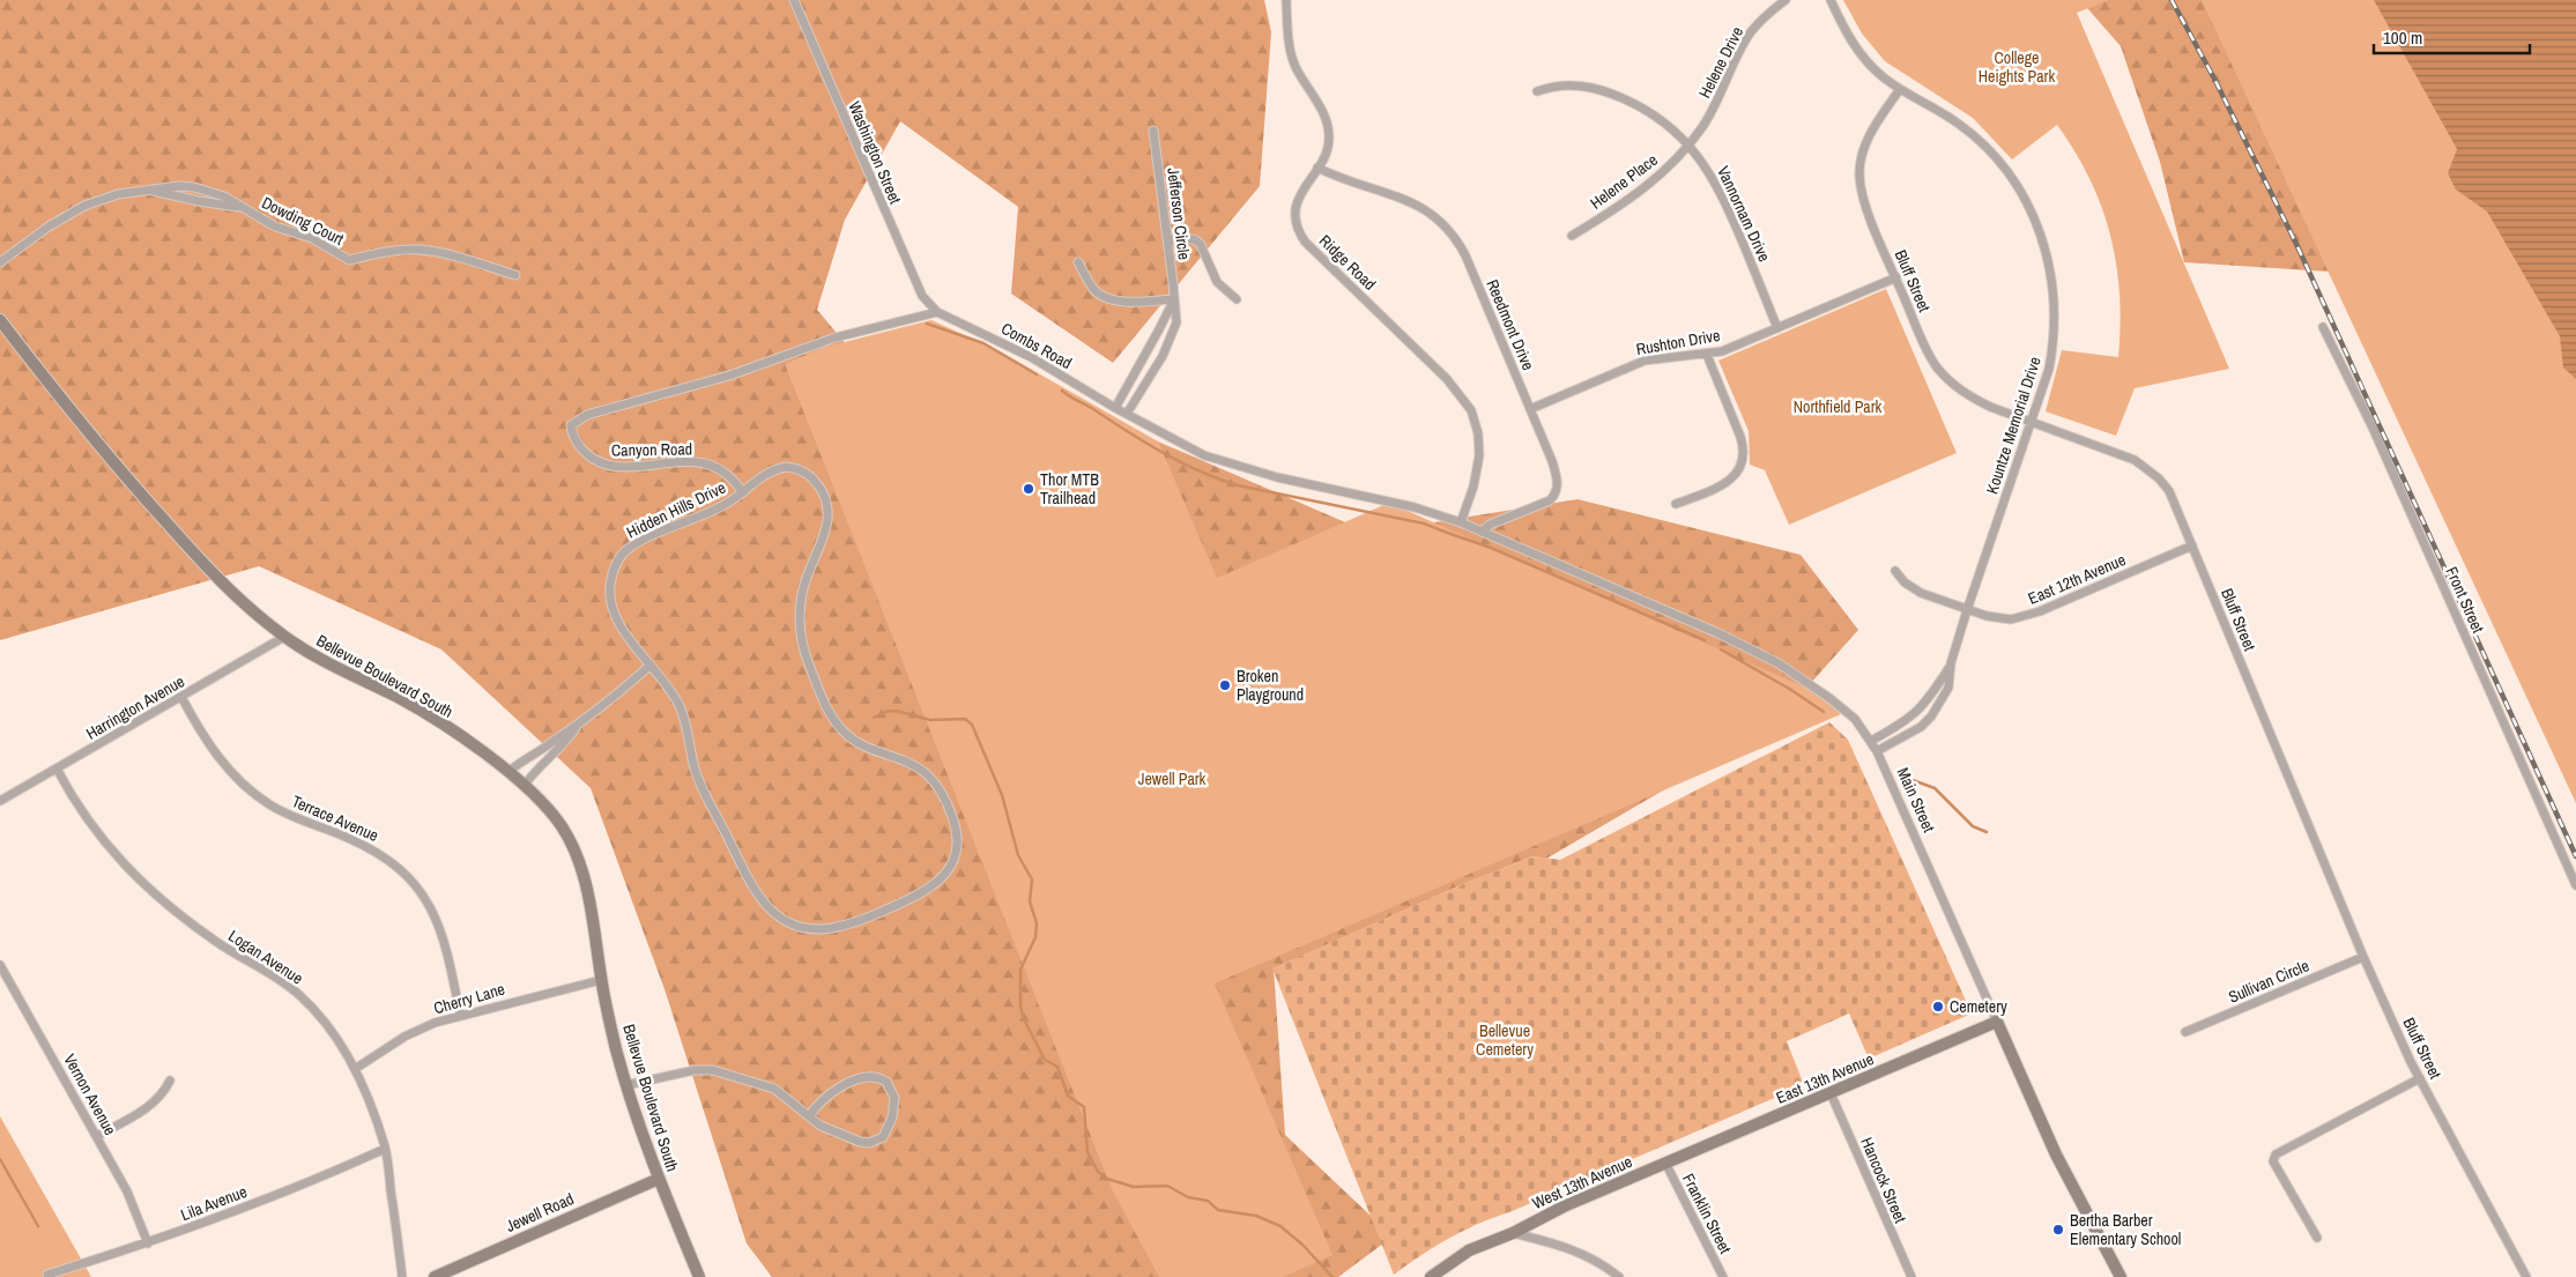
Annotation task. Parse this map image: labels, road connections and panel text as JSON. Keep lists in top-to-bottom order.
{
  "streets": {
    "street": [
      "Helene Drive",
      "Washington Street",
      "Helene Place",
      "Jefferson Circle",
      "Vannornam Drive",
      "Dowding Court",
      "Ridge Road",
      "Bluff Street",
      "Reedmont Drive",
      "Rushton Drive",
      "Combs Road",
      "Kountze Memorial Drive",
      "Canyon Road",
      "Hidden Hills Drive",
      "East 12th Avenue",
      "Front Street",
      "Bellevue Boulevard South",
      "Harrington Avenue",
      "Main Street",
      "Terrace Avenue",
      "Logan Avenue",
      "Sullivan Circle",
      "Cherry Lane",
      "East 13th Avenue",
      "Vernon Avenue",
      "Hancock Street",
      "West 13th Avenue",
      "Lila Avenue",
      "Jewell Road",
      "Franklin Street"
    ]
  },
  "crossings": [
    ["Helene Drive", "Helene Place"],
    ["Helene Drive", "Vannornam Drive"],
    ["Washington Street", "Combs Road"],
    ["Washington Street", "Canyon Road"],
    ["Helene Place", "Vannornam Drive"],
    ["Jefferson Circle", "Combs Road"],
    ["Vannornam Drive", "Rushton Drive"],
    ["Ridge Road", "Reedmont Drive"],
    ["Ridge Road", "Combs Road"],
    ["Bluff Street", "Rushton Drive"],
    ["Bluff Street", "Kountze Memorial Drive"],
    ["Bluff Street", "East 12th Avenue"],
    ["Bluff Street", "Sullivan Circle"],
    ["Reedmont Drive", "Rushton Drive"],
    ["Reedmont Drive", "Combs Road"],
    ["Reedmont Drive", "Main Street"],
    ["Combs Road", "Canyon Road"],
    ["Combs Road", "Main Street"],
    ["Kountze Memorial Drive", "East 12th Avenue"],
    ["Canyon Road", "Hidden Hills Drive"],
    ["Bellevue Boulevard South", "Harrington Avenue"],
    ["Bellevue Boulevard South", "Cherry Lane"],
    ["Bellevue Boulevard South", "Jewell Road"],
    ["Harrington Avenue", "Terrace Avenue"],
    ["Harrington Avenue", "Logan Avenue"],
    ["Main Street", "East 13th Avenue"],
    ["Terrace Avenue", "Cherry Lane"],
    ["Logan Avenue", "Cherry Lane"],
    ["Logan Avenue", "Lila Avenue"],
    ["East 13th Avenue", "Hancock Street"],
    ["East 13th Avenue", "West 13th Avenue"],
    ["East 13th Avenue", "Franklin Street"],
    ["Vernon Avenue", "Lila Avenue"],
    ["West 13th Avenue", "Franklin Street"]
  ],
  "parks": [
    "College Heights Park",
    "Northfield Park",
    "Jewell Park",
    "Bellevue Cemetery"
  ],
  "places": [
    "Thor MTB Trailhead",
    "Broken Playground",
    "Cemetery",
    "Bertha Barber Elementary School"
  ],
  "scale_bar": "100 m"
}
